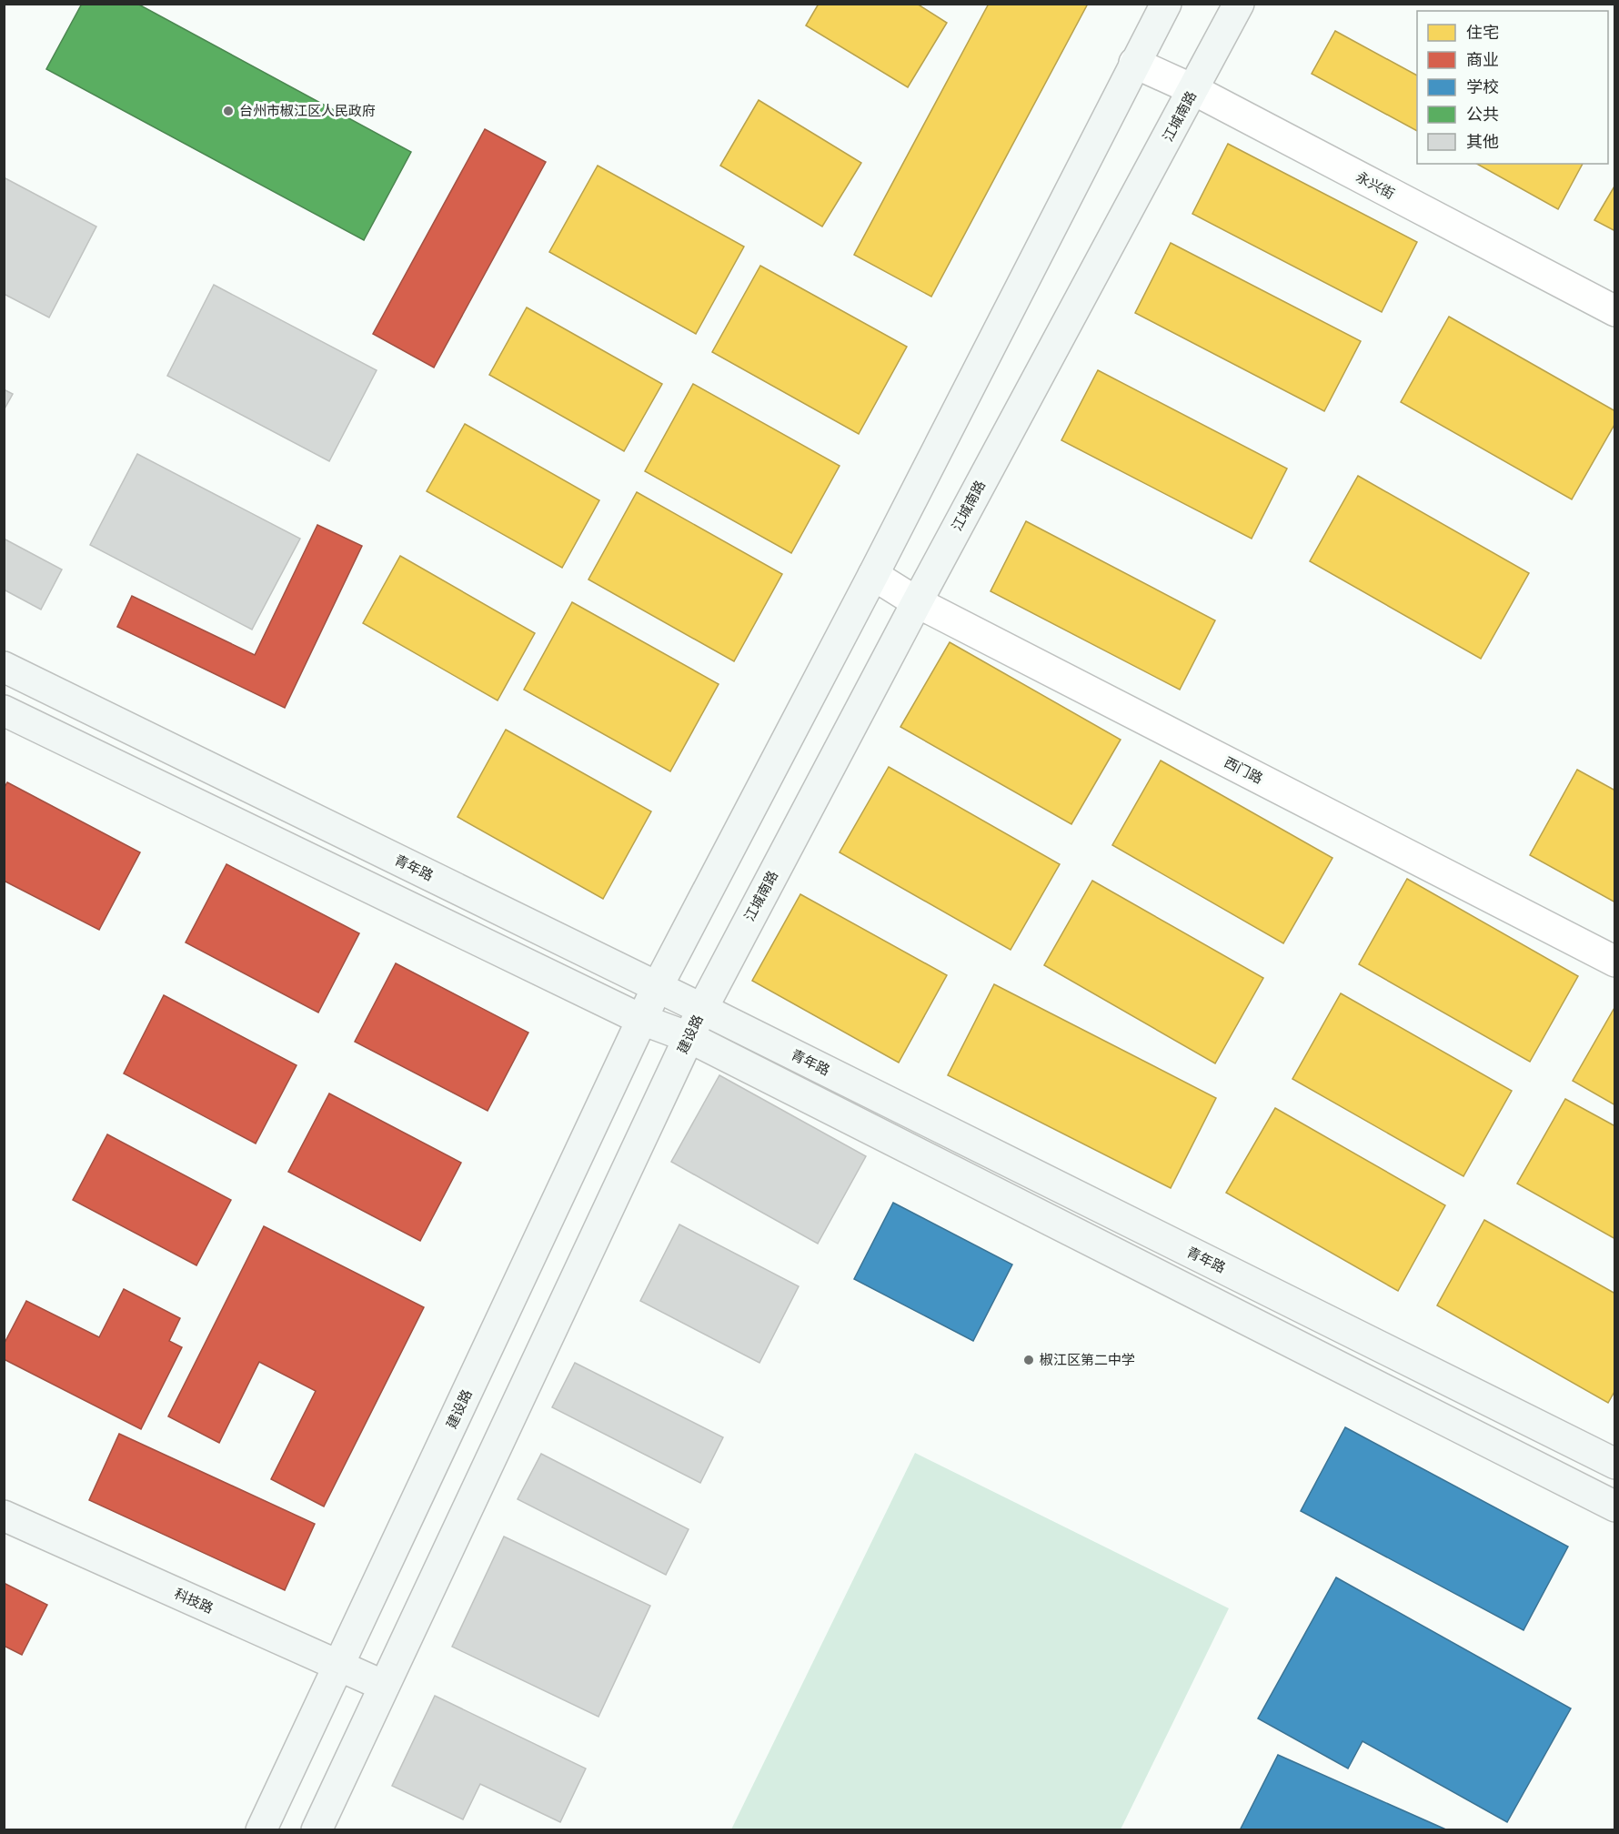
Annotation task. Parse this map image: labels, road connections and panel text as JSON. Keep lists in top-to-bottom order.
{
  "streets": {
    "main road": [
      "江城南路",
      "青年路",
      "建设路",
      "科技路"
    ],
    "street": ["永兴街", "西门路"]
  },
  "crossings": [
    ["江城南路", "永兴街"],
    ["江城南路", "西门路"],
    ["江城南路", "青年路"],
    ["江城南路", "建设路"],
    ["青年路", "建设路"],
    ["建设路", "科技路"]
  ],
  "places": ["台州市椒江区人民政府", "椒江区第二中学"],
  "legend": [
    "住宅",
    "商业",
    "学校",
    "公共",
    "其他"
  ]
}
